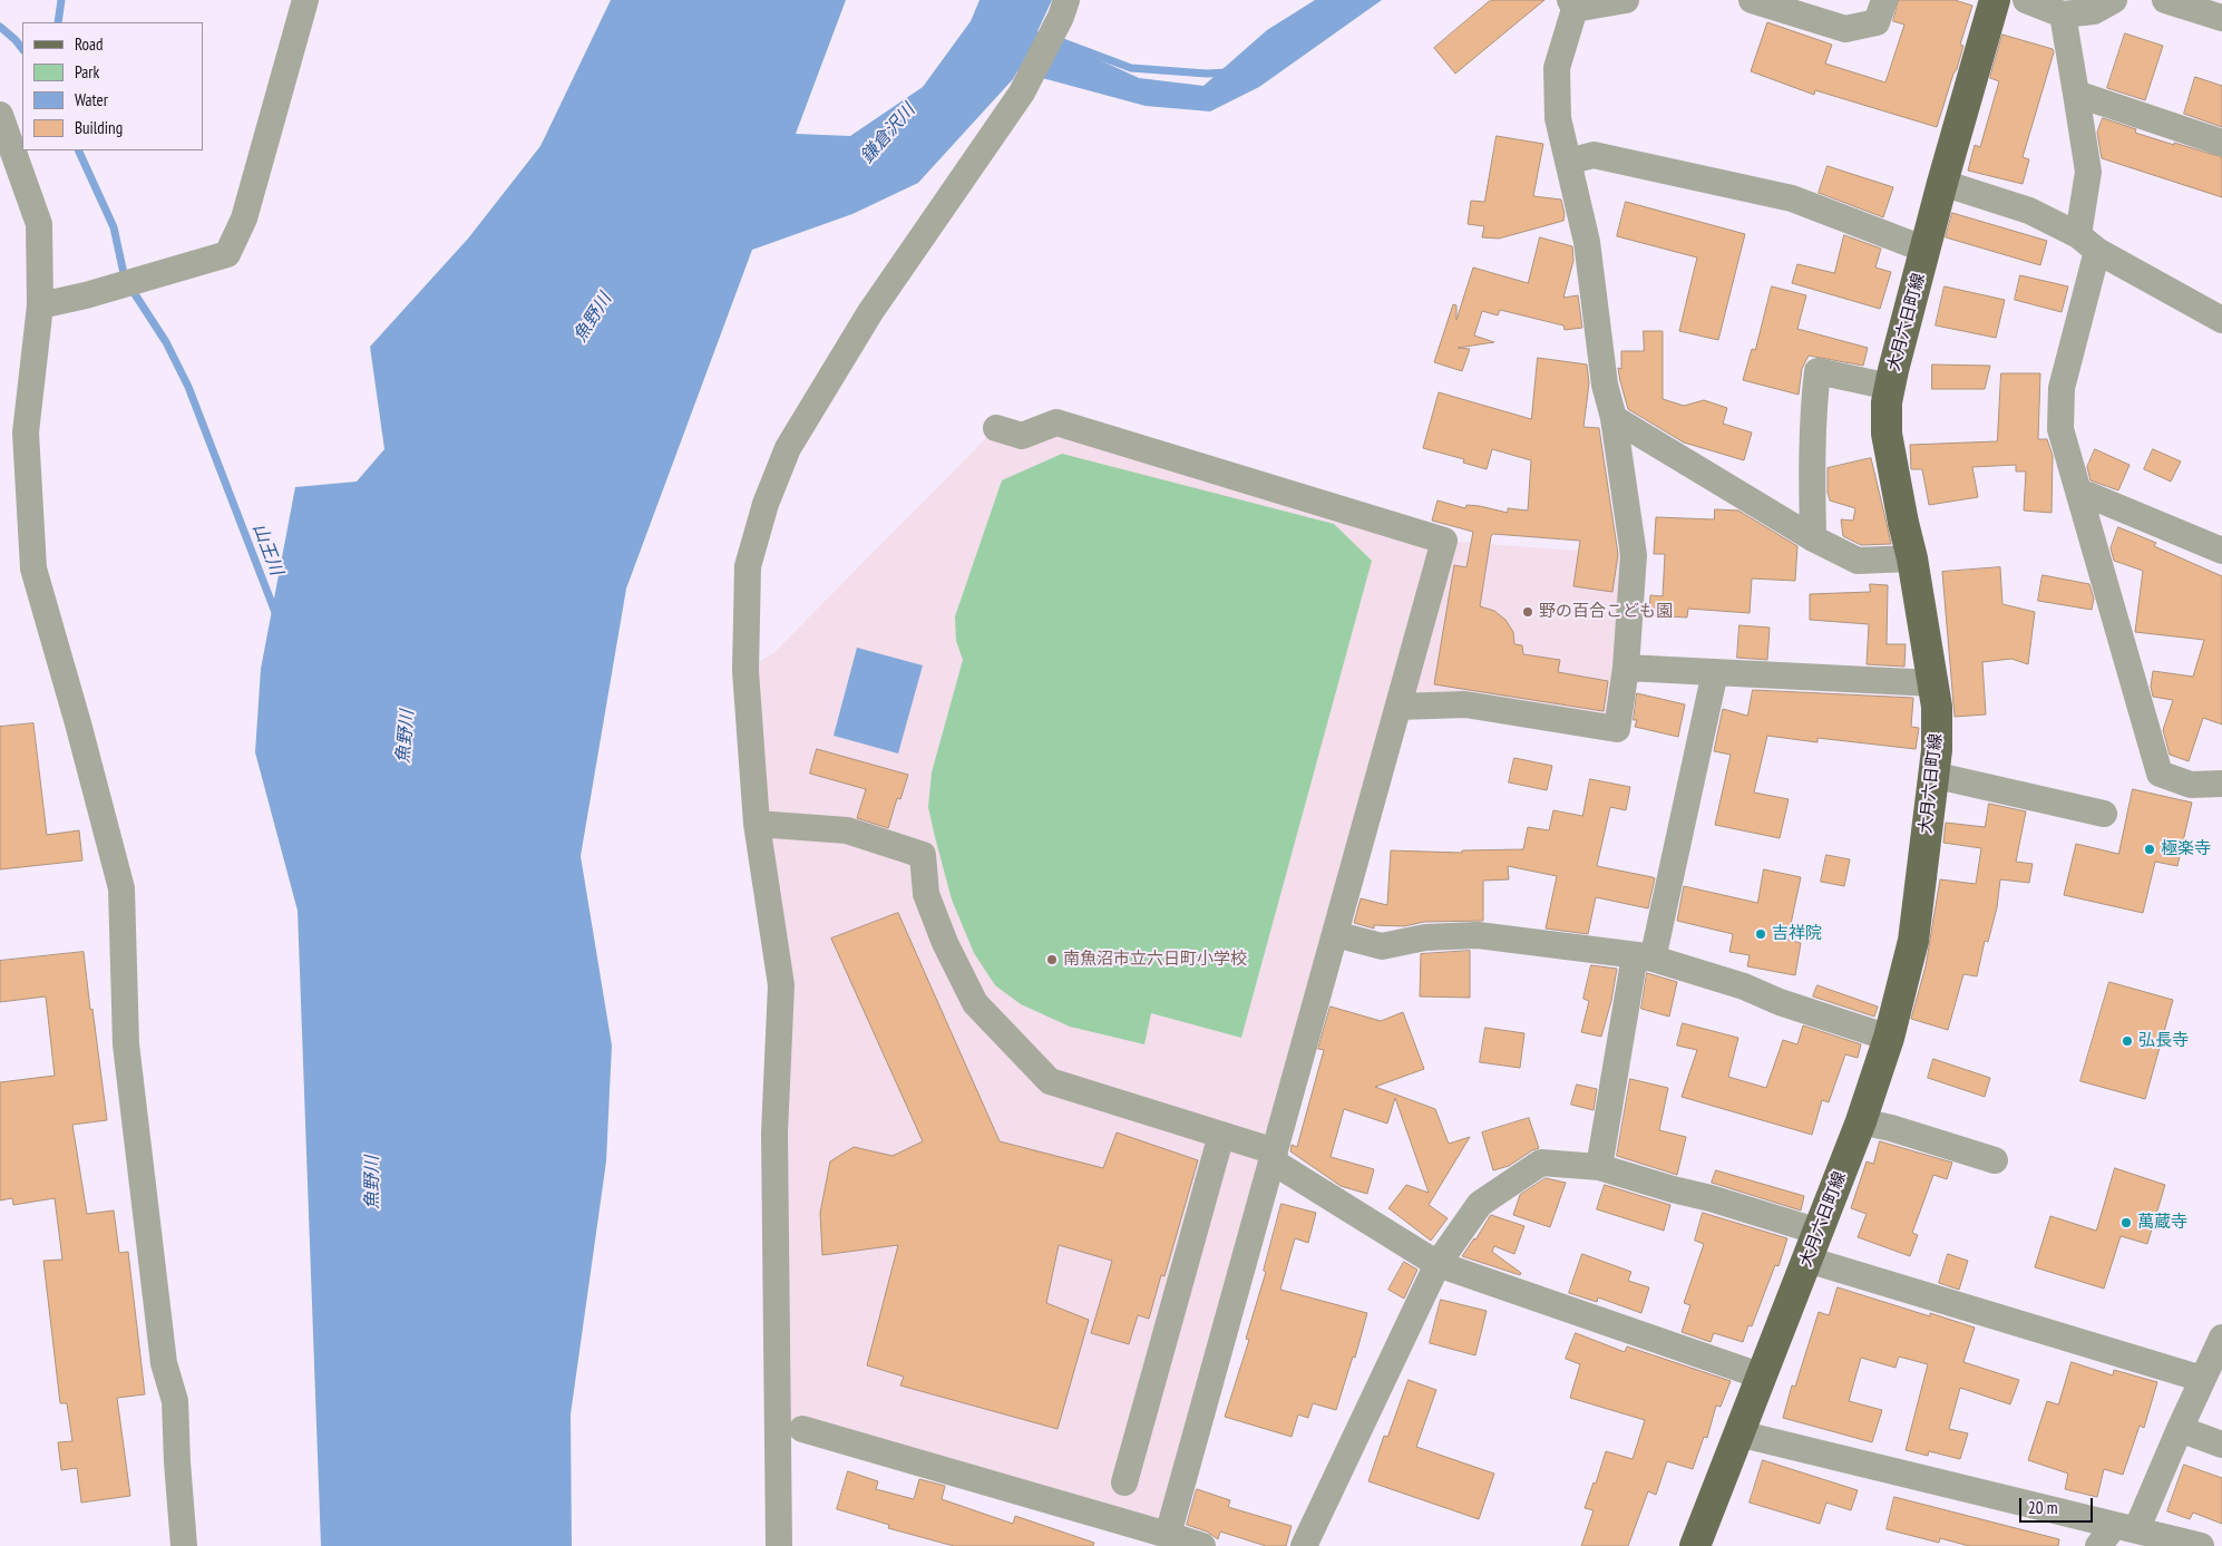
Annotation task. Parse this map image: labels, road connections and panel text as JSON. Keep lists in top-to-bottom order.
{
  "streets": {
    "main road": ["大月六日町線"]
  },
  "water": ["鎌倉沢川", "魚野川", "山王川"],
  "places": [
    "野の百合こども園",
    "極楽寺",
    "吉祥院",
    "南魚沼市立六日町小学校",
    "弘長寺",
    "萬蔵寺"
  ],
  "legend": [
    "Road",
    "Park",
    "Water",
    "Building"
  ],
  "scale_bar": "20 m"
}
